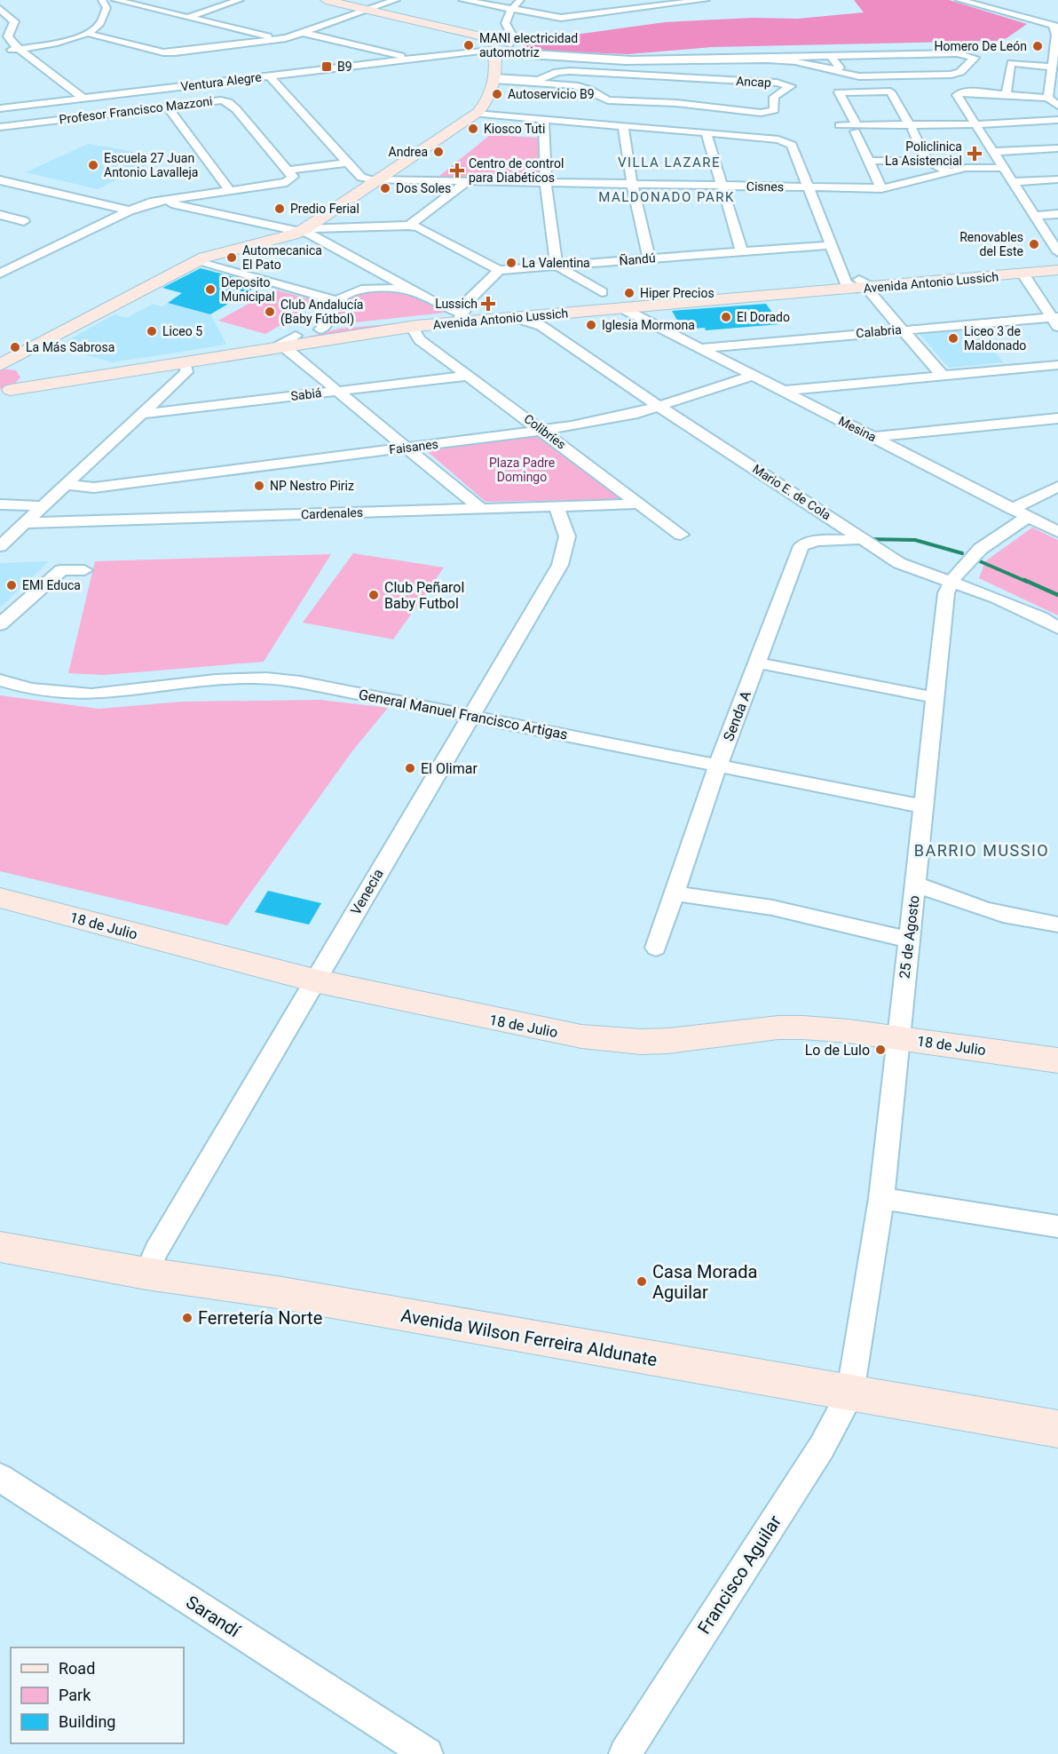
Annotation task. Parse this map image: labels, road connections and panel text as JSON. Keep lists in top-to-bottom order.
{
  "streets": {
    "street": [
      "Ventura Alegre",
      "Ancap",
      "Profesor Francisco Mazzoni",
      "Cisnes",
      "Ñandú",
      "Avenida Antonio Lussich",
      "Calabria",
      "Sabiá",
      "Mesina",
      "Colibríes",
      "Faisanes",
      "Mario E. de Cola",
      "Cardenales",
      "General Manuel Francisco Artigas",
      "Senda A",
      "Venecia",
      "18 de Julio",
      "25 de Agosto",
      "Avenida Wilson Ferreira Aldunate",
      "Francisco Aguilar",
      "Sarandí"
    ]
  },
  "crossings": [
    ["Ventura Alegre", "Cisnes"],
    ["Avenida Antonio Lussich", "Mesina"],
    ["Avenida Antonio Lussich", "Colibríes"],
    ["Avenida Antonio Lussich", "Mario E. de Cola"],
    ["Calabria", "Mesina"],
    ["Sabiá", "Colibríes"],
    ["Mesina", "Faisanes"],
    ["Mesina", "25 de Agosto"],
    ["Colibríes", "Faisanes"],
    ["Colibríes", "Cardenales"],
    ["Faisanes", "Mario E. de Cola"],
    ["Mario E. de Cola", "Senda A"],
    ["Mario E. de Cola", "25 de Agosto"],
    ["Cardenales", "Venecia"],
    ["General Manuel Francisco Artigas", "Senda A"],
    ["General Manuel Francisco Artigas", "Venecia"],
    ["General Manuel Francisco Artigas", "25 de Agosto"],
    ["Venecia", "18 de Julio"],
    ["Venecia", "Avenida Wilson Ferreira Aldunate"],
    ["18 de Julio", "25 de Agosto"],
    ["25 de Agosto", "Avenida Wilson Ferreira Aldunate"],
    ["25 de Agosto", "Francisco Aguilar"],
    ["Avenida Wilson Ferreira Aldunate", "Francisco Aguilar"]
  ],
  "districts": ["VILLA LAZARE", "MALDONADO PARK", "BARRIO MUSSIO"],
  "parks": ["Plaza Padre Domingo"],
  "places": {
    "other": [
      "MANI electricidad automotriz",
      "Homero De León",
      "Autoservicio B9",
      "Kiosco Tuti",
      "Andrea",
      "Escuela 27 Juan Antonio Lavalleja",
      "Dos Soles",
      "Predio Ferial",
      "Renovables del Este",
      "Automecanica El Pato",
      "La Valentina",
      "Deposito Municipal",
      "Hiper Precios",
      "Club Andalucía (Baby Fútbol)",
      "El Dorado",
      "Iglesia Mormona",
      "Liceo 5",
      "Liceo 3 de Maldonado",
      "La Más Sabrosa",
      "NP Nestro Piriz",
      "EMI Educa",
      "Club Peñarol Baby Futbol",
      "El Olimar",
      "Lo de Lulo",
      "Casa Morada Aguilar",
      "Ferretería Norte"
    ],
    "transit": ["B9"],
    "health": ["Policlinica La Asistencial", "Centro de control para Diabéticos", "Lussich"]
  },
  "legend": ["Road", "Park", "Building"]
}
